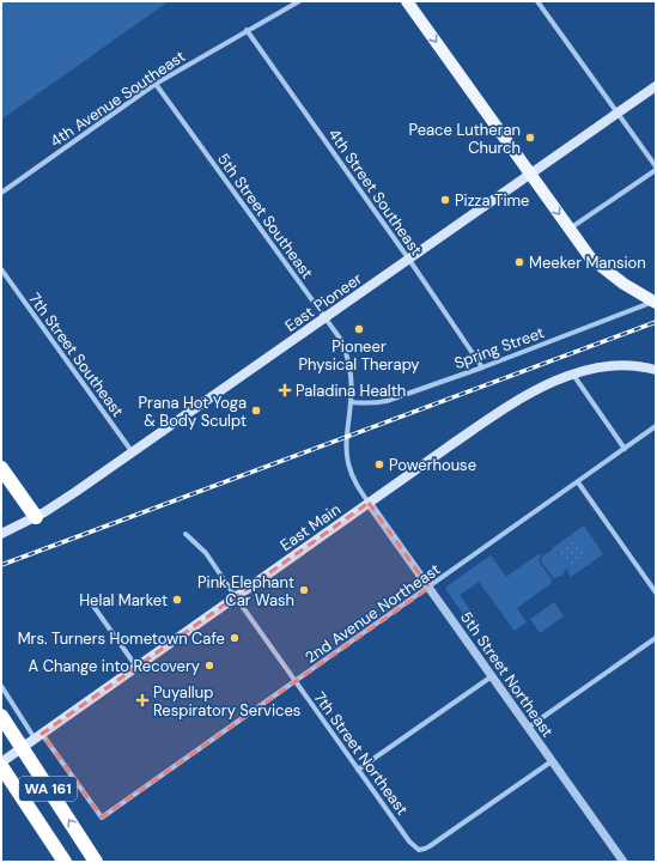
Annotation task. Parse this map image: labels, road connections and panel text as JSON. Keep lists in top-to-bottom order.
{
  "streets": {
    "highway": ["WA 161"],
    "main road": ["East Pioneer", "East Main"],
    "street": [
      "4th Avenue Southeast",
      "4th Street Southeast",
      "5th Street Southeast",
      "Spring Street",
      "7th Street Southeast",
      "2nd Avenue Northeast",
      "5th Street Northeast",
      "7th Street Northeast"
    ]
  },
  "crossings": [
    ["4th Avenue Southeast", "4th Street Southeast"],
    ["4th Avenue Southeast", "5th Street Southeast"],
    ["4th Street Southeast", "East Pioneer"],
    ["4th Street Southeast", "Spring Street"],
    ["5th Street Southeast", "East Pioneer"],
    ["5th Street Southeast", "Spring Street"],
    ["5th Street Southeast", "East Main"],
    ["5th Street Southeast", "5th Street Northeast"],
    ["East Pioneer", "7th Street Southeast"],
    ["East Main", "2nd Avenue Northeast"],
    ["East Main", "5th Street Northeast"],
    ["East Main", "7th Street Northeast"],
    ["East Main", "WA 161"],
    ["2nd Avenue Northeast", "5th Street Northeast"],
    ["2nd Avenue Northeast", "7th Street Northeast"],
    ["5th Street Northeast", "7th Street Northeast"]
  ],
  "places": {
    "other": [
      "Peace Lutheran Church",
      "Pizza Time",
      "Meeker Mansion",
      "Pioneer Physical Therapy",
      "Prana Hot Yoga & Body Sculpt",
      "Powerhouse",
      "Pink Elephant Car Wash",
      "Helal Market",
      "Mrs. Turners Hometown Cafe",
      "A Change into Recovery"
    ],
    "health": ["Paladina Health", "Puyallup Respiratory Services"]
  }
}
